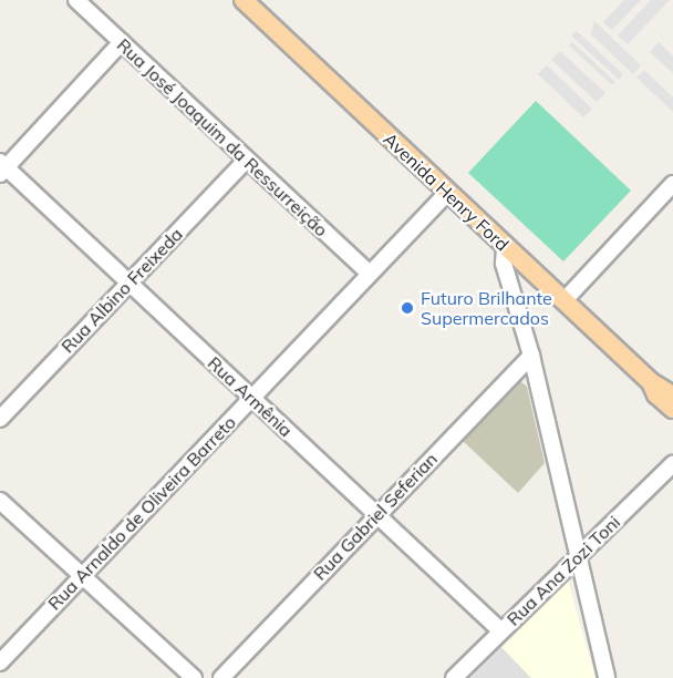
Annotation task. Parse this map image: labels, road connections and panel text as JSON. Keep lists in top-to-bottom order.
{
  "streets": {
    "main road": ["Avenida Henry Ford"],
    "street": [
      "Rua José Joaquim da Ressurreição",
      "Rua Albino Freixeda",
      "Rua Armênia",
      "Rua Arnaldo de Oliveira Barreto",
      "Rua Gabriel Seferian",
      "Rua Ana Zozi Toni"
    ]
  },
  "crossings": [
    ["Rua José Joaquim da Ressurreição", "Rua Albino Freixeda"],
    ["Rua José Joaquim da Ressurreição", "Rua Arnaldo de Oliveira Barreto"],
    ["Avenida Henry Ford", "Rua Arnaldo de Oliveira Barreto"],
    ["Rua Albino Freixeda", "Rua Armênia"],
    ["Rua Armênia", "Rua Arnaldo de Oliveira Barreto"],
    ["Rua Armênia", "Rua Gabriel Seferian"],
    ["Rua Armênia", "Rua Ana Zozi Toni"]
  ],
  "places": ["Futuro Brilhante Supermercados"]
}
